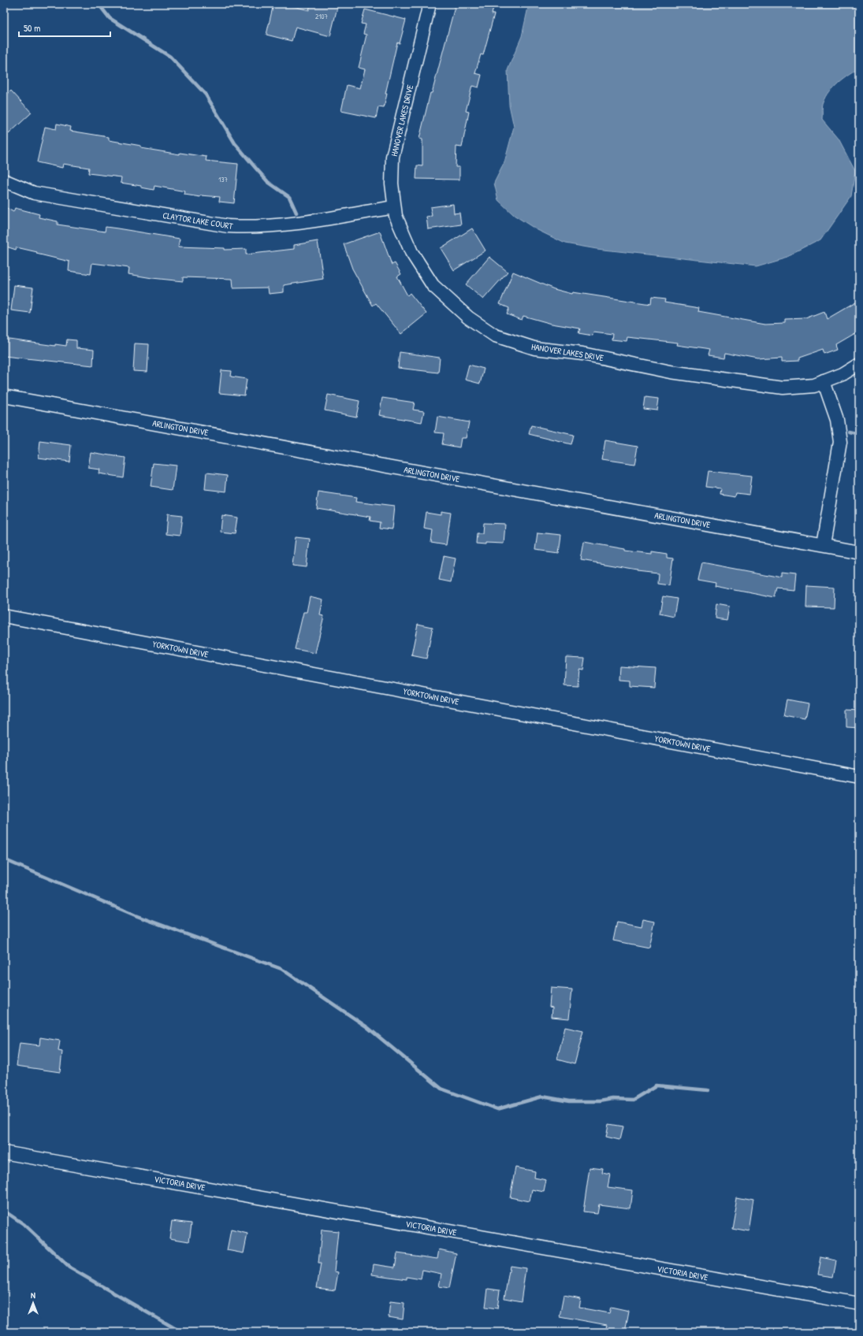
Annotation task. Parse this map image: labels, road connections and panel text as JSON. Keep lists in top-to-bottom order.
{
  "streets": {
    "street": [
      "HANOVER LAKES DRIVE",
      "CLAYTOR LAKE COURT",
      "ARLINGTON DRIVE",
      "YORKTOWN DRIVE",
      "VICTORIA DRIVE"
    ]
  },
  "crossings": [
    ["HANOVER LAKES DRIVE", "CLAYTOR LAKE COURT"]
  ],
  "house_numbers": ["2107", "137"],
  "scale_bar": "50 m",
  "north": "top"
}
